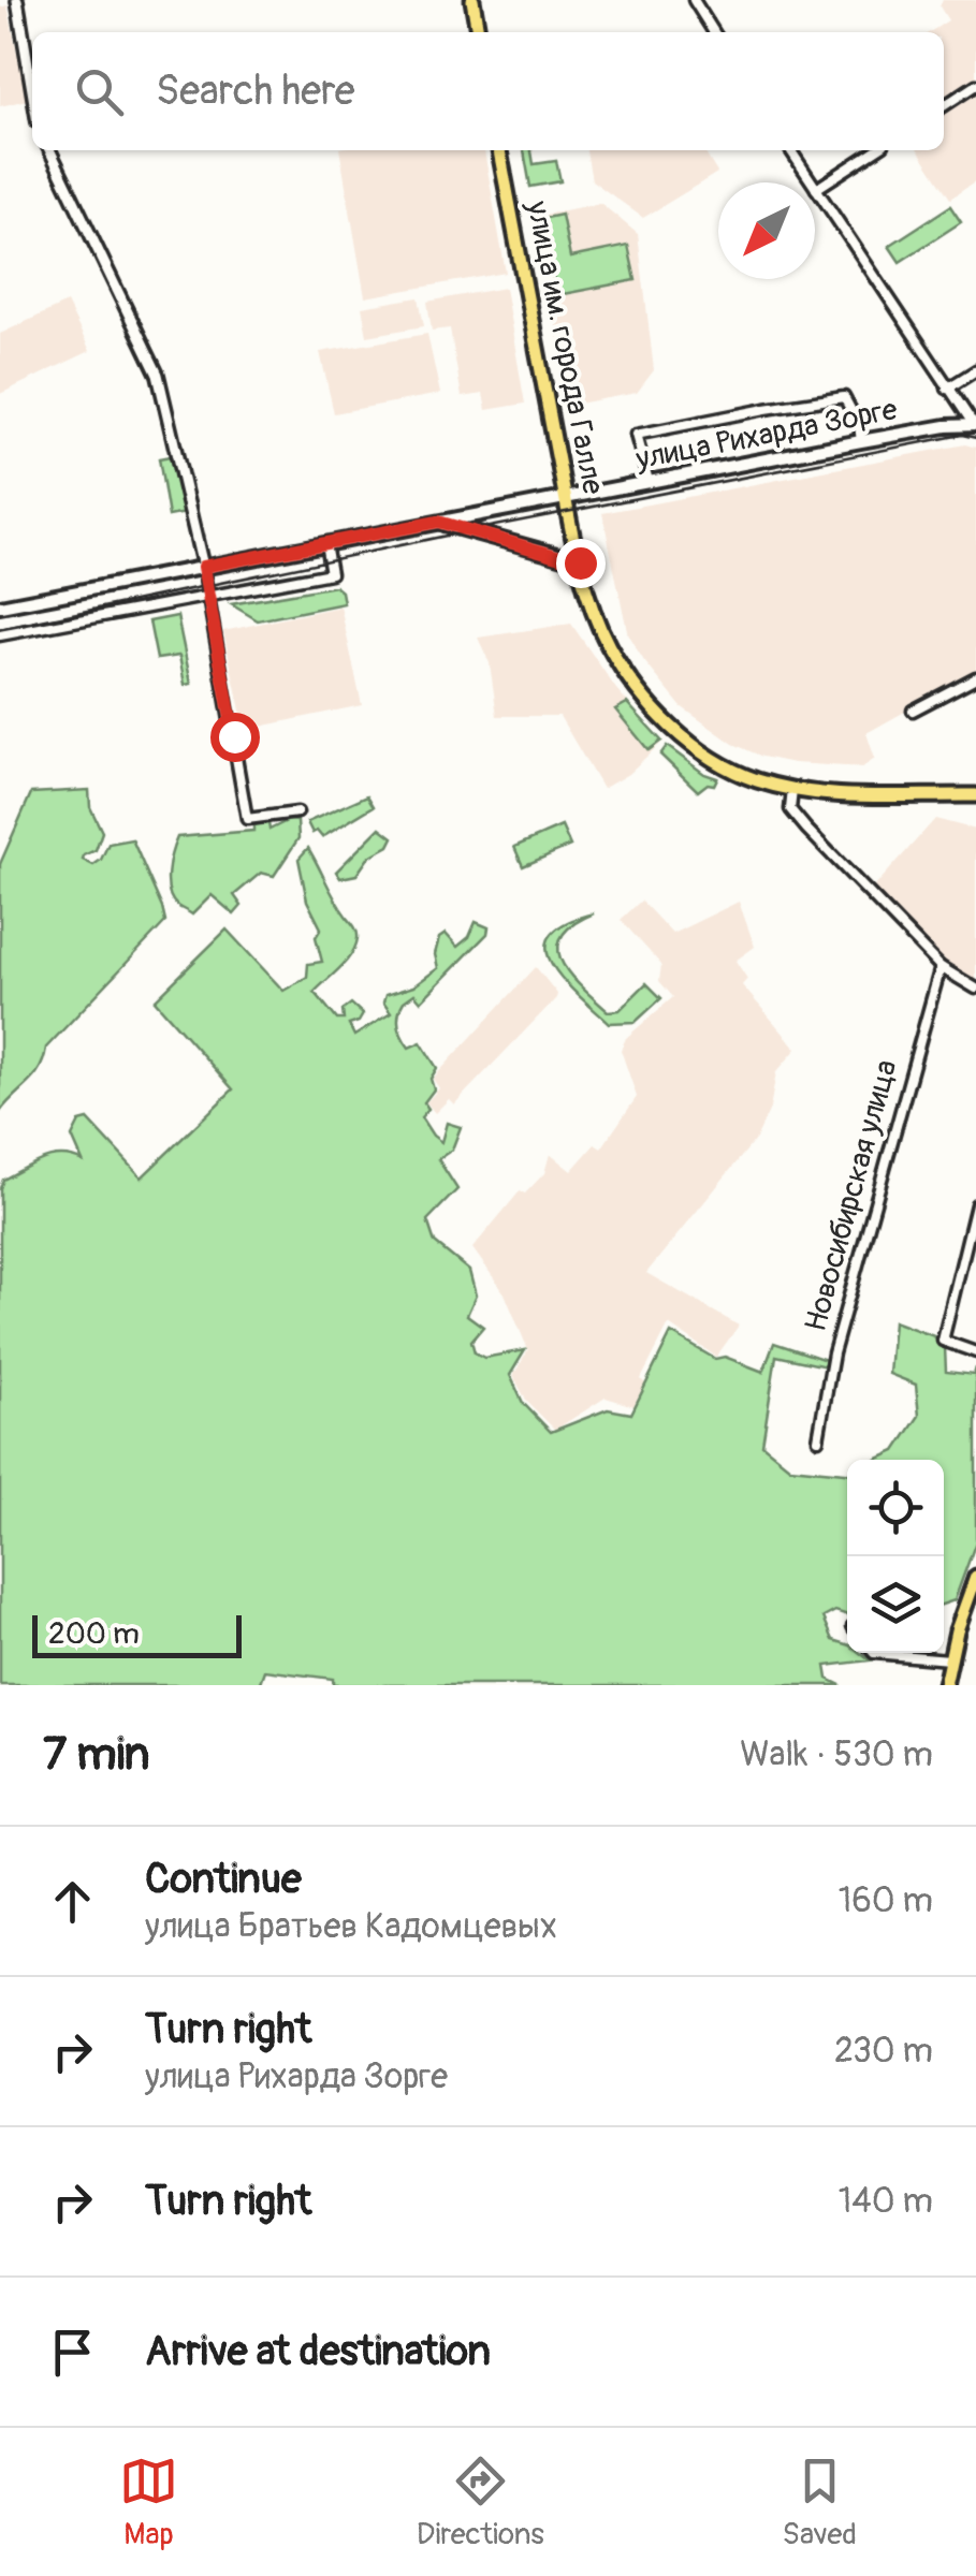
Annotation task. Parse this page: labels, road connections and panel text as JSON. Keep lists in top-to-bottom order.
{
  "streets": {
    "main road": ["улица им. города Галле", "улица Рихарда Зорге"],
    "street": ["Новосибирская улица"]
  },
  "crossings": [
    ["улица им. города Галле", "улица Рихарда Зорге"]
  ],
  "scale_bar": "200 m",
  "north": "bottom left",
  "page": {
    "search": "Search here",
    "scale": "200 m",
    "heading": ["7 min", "Walk · 530 m"],
    "list": [
      ["Continue", "улица Братьев Кадомцевых", "160 m"],
      ["Turn right", "улица Рихарда Зорге", "230 m"],
      ["Turn right", "140 m"],
      "Arrive at destination"
    ],
    "nav": ["Map", "Directions", "Saved"]
  }
}
